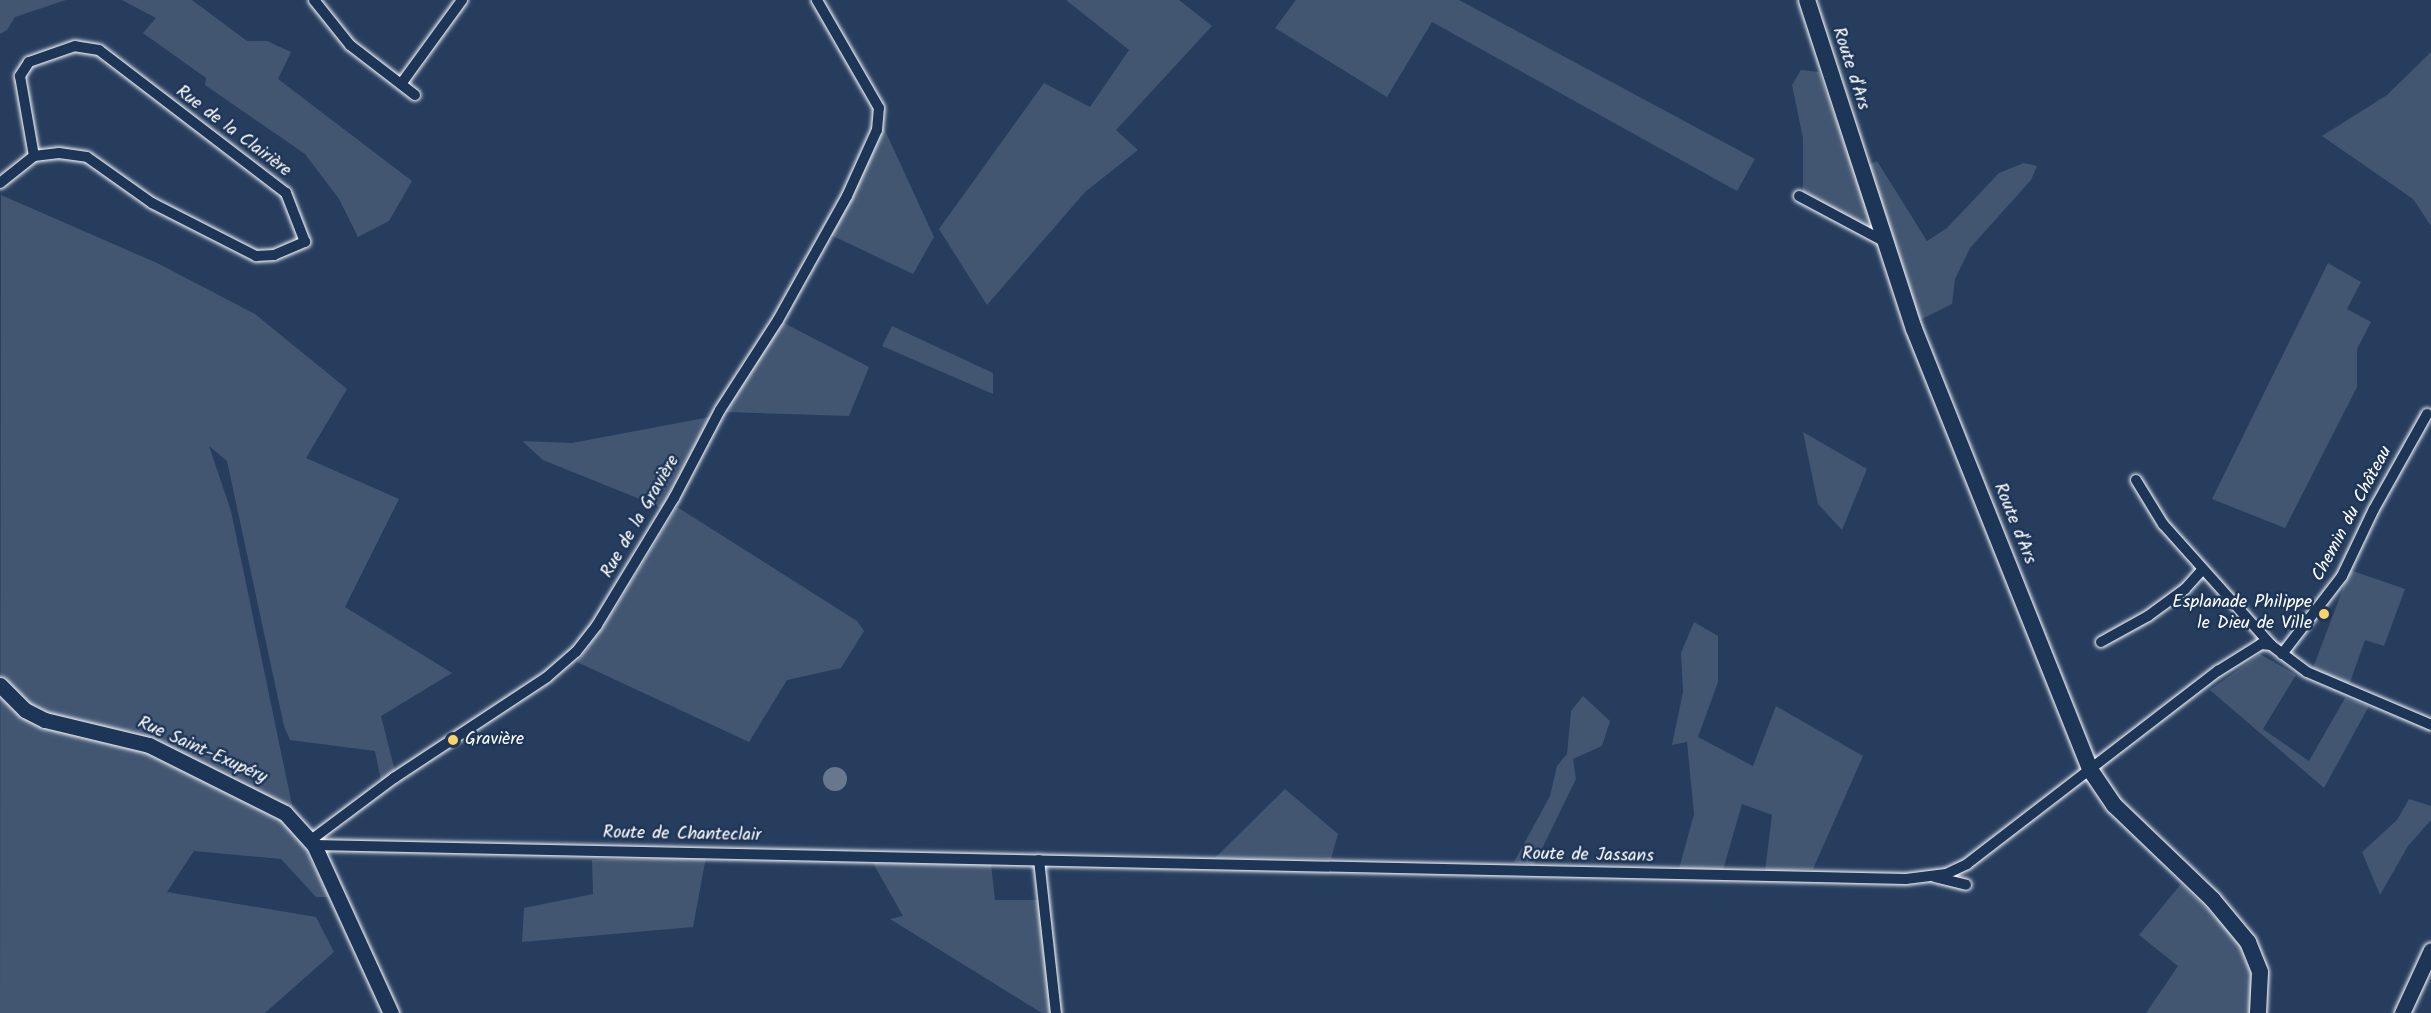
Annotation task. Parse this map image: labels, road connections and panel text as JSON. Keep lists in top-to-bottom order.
{
  "streets": {
    "main road": ["Route d'Ars"],
    "street": [
      "Rue de la Clairière",
      "Chemin du Château",
      "Rue de la Gravière",
      "Rue Saint-Exupéry",
      "Route de Chanteclair",
      "Route de Jassans"
    ]
  },
  "crossings": [
    ["Route d'Ars", "Route de Jassans"],
    ["Rue de la Gravière", "Rue Saint-Exupéry"],
    ["Rue de la Gravière", "Route de Chanteclair"],
    ["Rue Saint-Exupéry", "Route de Chanteclair"],
    ["Route de Chanteclair", "Route de Jassans"]
  ],
  "places": ["Esplanade Philippe le Dieu de Ville", "Gravière"]
}
